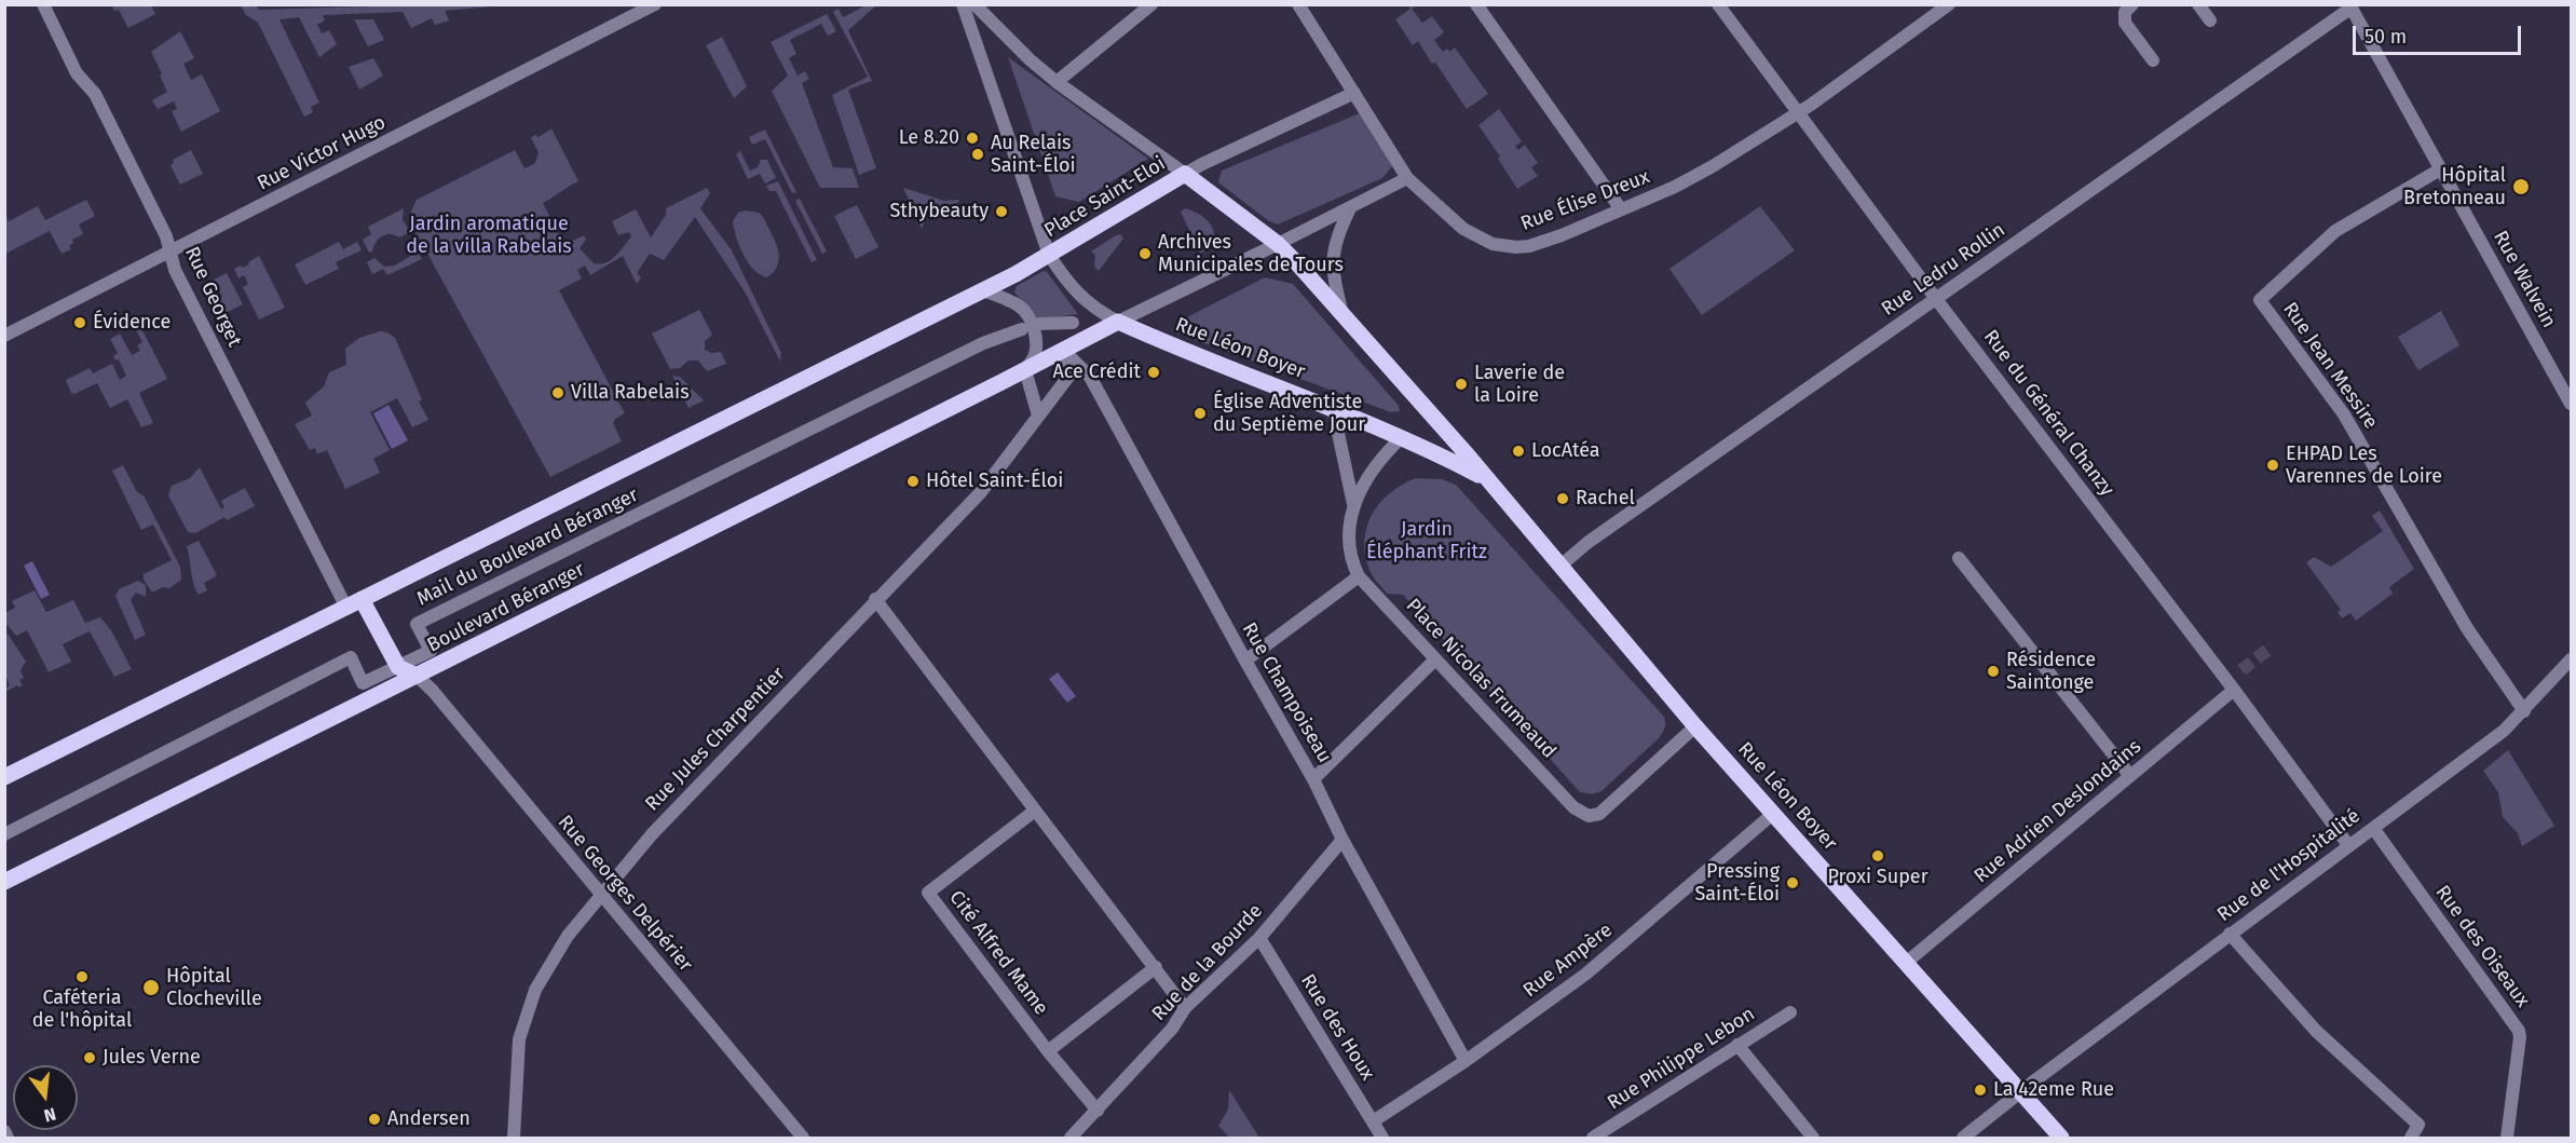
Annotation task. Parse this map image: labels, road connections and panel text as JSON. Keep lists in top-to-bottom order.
{
  "streets": {
    "main road": ["Place Saint-Eloi", "Rue Léon Boyer", "Boulevard Béranger"],
    "street": [
      "Rue Victor Hugo",
      "Rue Élise Dreux",
      "Rue Ledru Rollin",
      "Rue Walvein",
      "Rue Georget",
      "Rue Jean Messire",
      "Rue du Général Chanzy",
      "Mail du Boulevard Béranger",
      "Place Nicolas Frumeaud",
      "Rue Champoiseau",
      "Rue Jules Charpentier",
      "Rue Adrien Deslondains",
      "Rue de l'Hospitalité",
      "Rue Georges Delpérier",
      "Rue des Oiseaux",
      "Cité Alfred Mame",
      "Rue Ampère",
      "Rue de la Bourde",
      "Rue des Houx",
      "Rue Philippe Lebon"
    ]
  },
  "crossings": [
    ["Rue Victor Hugo", "Rue Georget"],
    ["Place Saint-Eloi", "Rue Léon Boyer"],
    ["Place Saint-Eloi", "Boulevard Béranger"],
    ["Rue Élise Dreux", "Rue du Général Chanzy"],
    ["Rue Ledru Rollin", "Rue Walvein"],
    ["Rue Ledru Rollin", "Rue Léon Boyer"],
    ["Rue Ledru Rollin", "Rue du Général Chanzy"],
    ["Rue Walvein", "Rue Jean Messire"],
    ["Rue Léon Boyer", "Boulevard Béranger"],
    ["Rue Léon Boyer", "Place Nicolas Frumeaud"],
    ["Rue Léon Boyer", "Rue Adrien Deslondains"],
    ["Rue Léon Boyer", "Rue de l'Hospitalité"],
    ["Rue Léon Boyer", "Rue Ampère"],
    ["Rue Jean Messire", "Rue de l'Hospitalité"],
    ["Rue du Général Chanzy", "Rue Adrien Deslondains"],
    ["Rue du Général Chanzy", "Rue de l'Hospitalité"],
    ["Boulevard Béranger", "Rue Champoiseau"],
    ["Boulevard Béranger", "Rue Jules Charpentier"],
    ["Boulevard Béranger", "Rue Georges Delpérier"],
    ["Rue Champoiseau", "Rue Jules Charpentier"],
    ["Rue Champoiseau", "Rue Ampère"],
    ["Rue Champoiseau", "Rue de la Bourde"],
    ["Rue Jules Charpentier", "Rue Georges Delpérier"],
    ["Rue de l'Hospitalité", "Rue des Oiseaux"],
    ["Cité Alfred Mame", "Rue de la Bourde"],
    ["Rue Ampère", "Rue des Houx"],
    ["Rue de la Bourde", "Rue des Houx"]
  ],
  "parks": ["Jardin aromatique de la villa Rabelais", "Jardin Éléphant Fritz"],
  "places": [
    "Le 8.20",
    "Au Relais Saint-Éloi",
    "Hôpital Bretonneau",
    "Sthybeauty",
    "Archives Municipales de Tours",
    "Évidence",
    "Ace Crédit",
    "Laverie de la Loire",
    "Villa Rabelais",
    "Église Adventiste du Septième Jour",
    "LocAtéa",
    "EHPAD Les Varennes de Loire",
    "Hôtel Saint-Éloi",
    "Rachel",
    "Résidence Saintonge",
    "Proxi Super",
    "Pressing Saint-Éloi",
    "Caféteria de l'hôpital",
    "Hôpital Clocheville",
    "Jules Verne",
    "La 42eme Rue",
    "Andersen"
  ],
  "scale_bar": "50 m",
  "north": "bottom"
}
